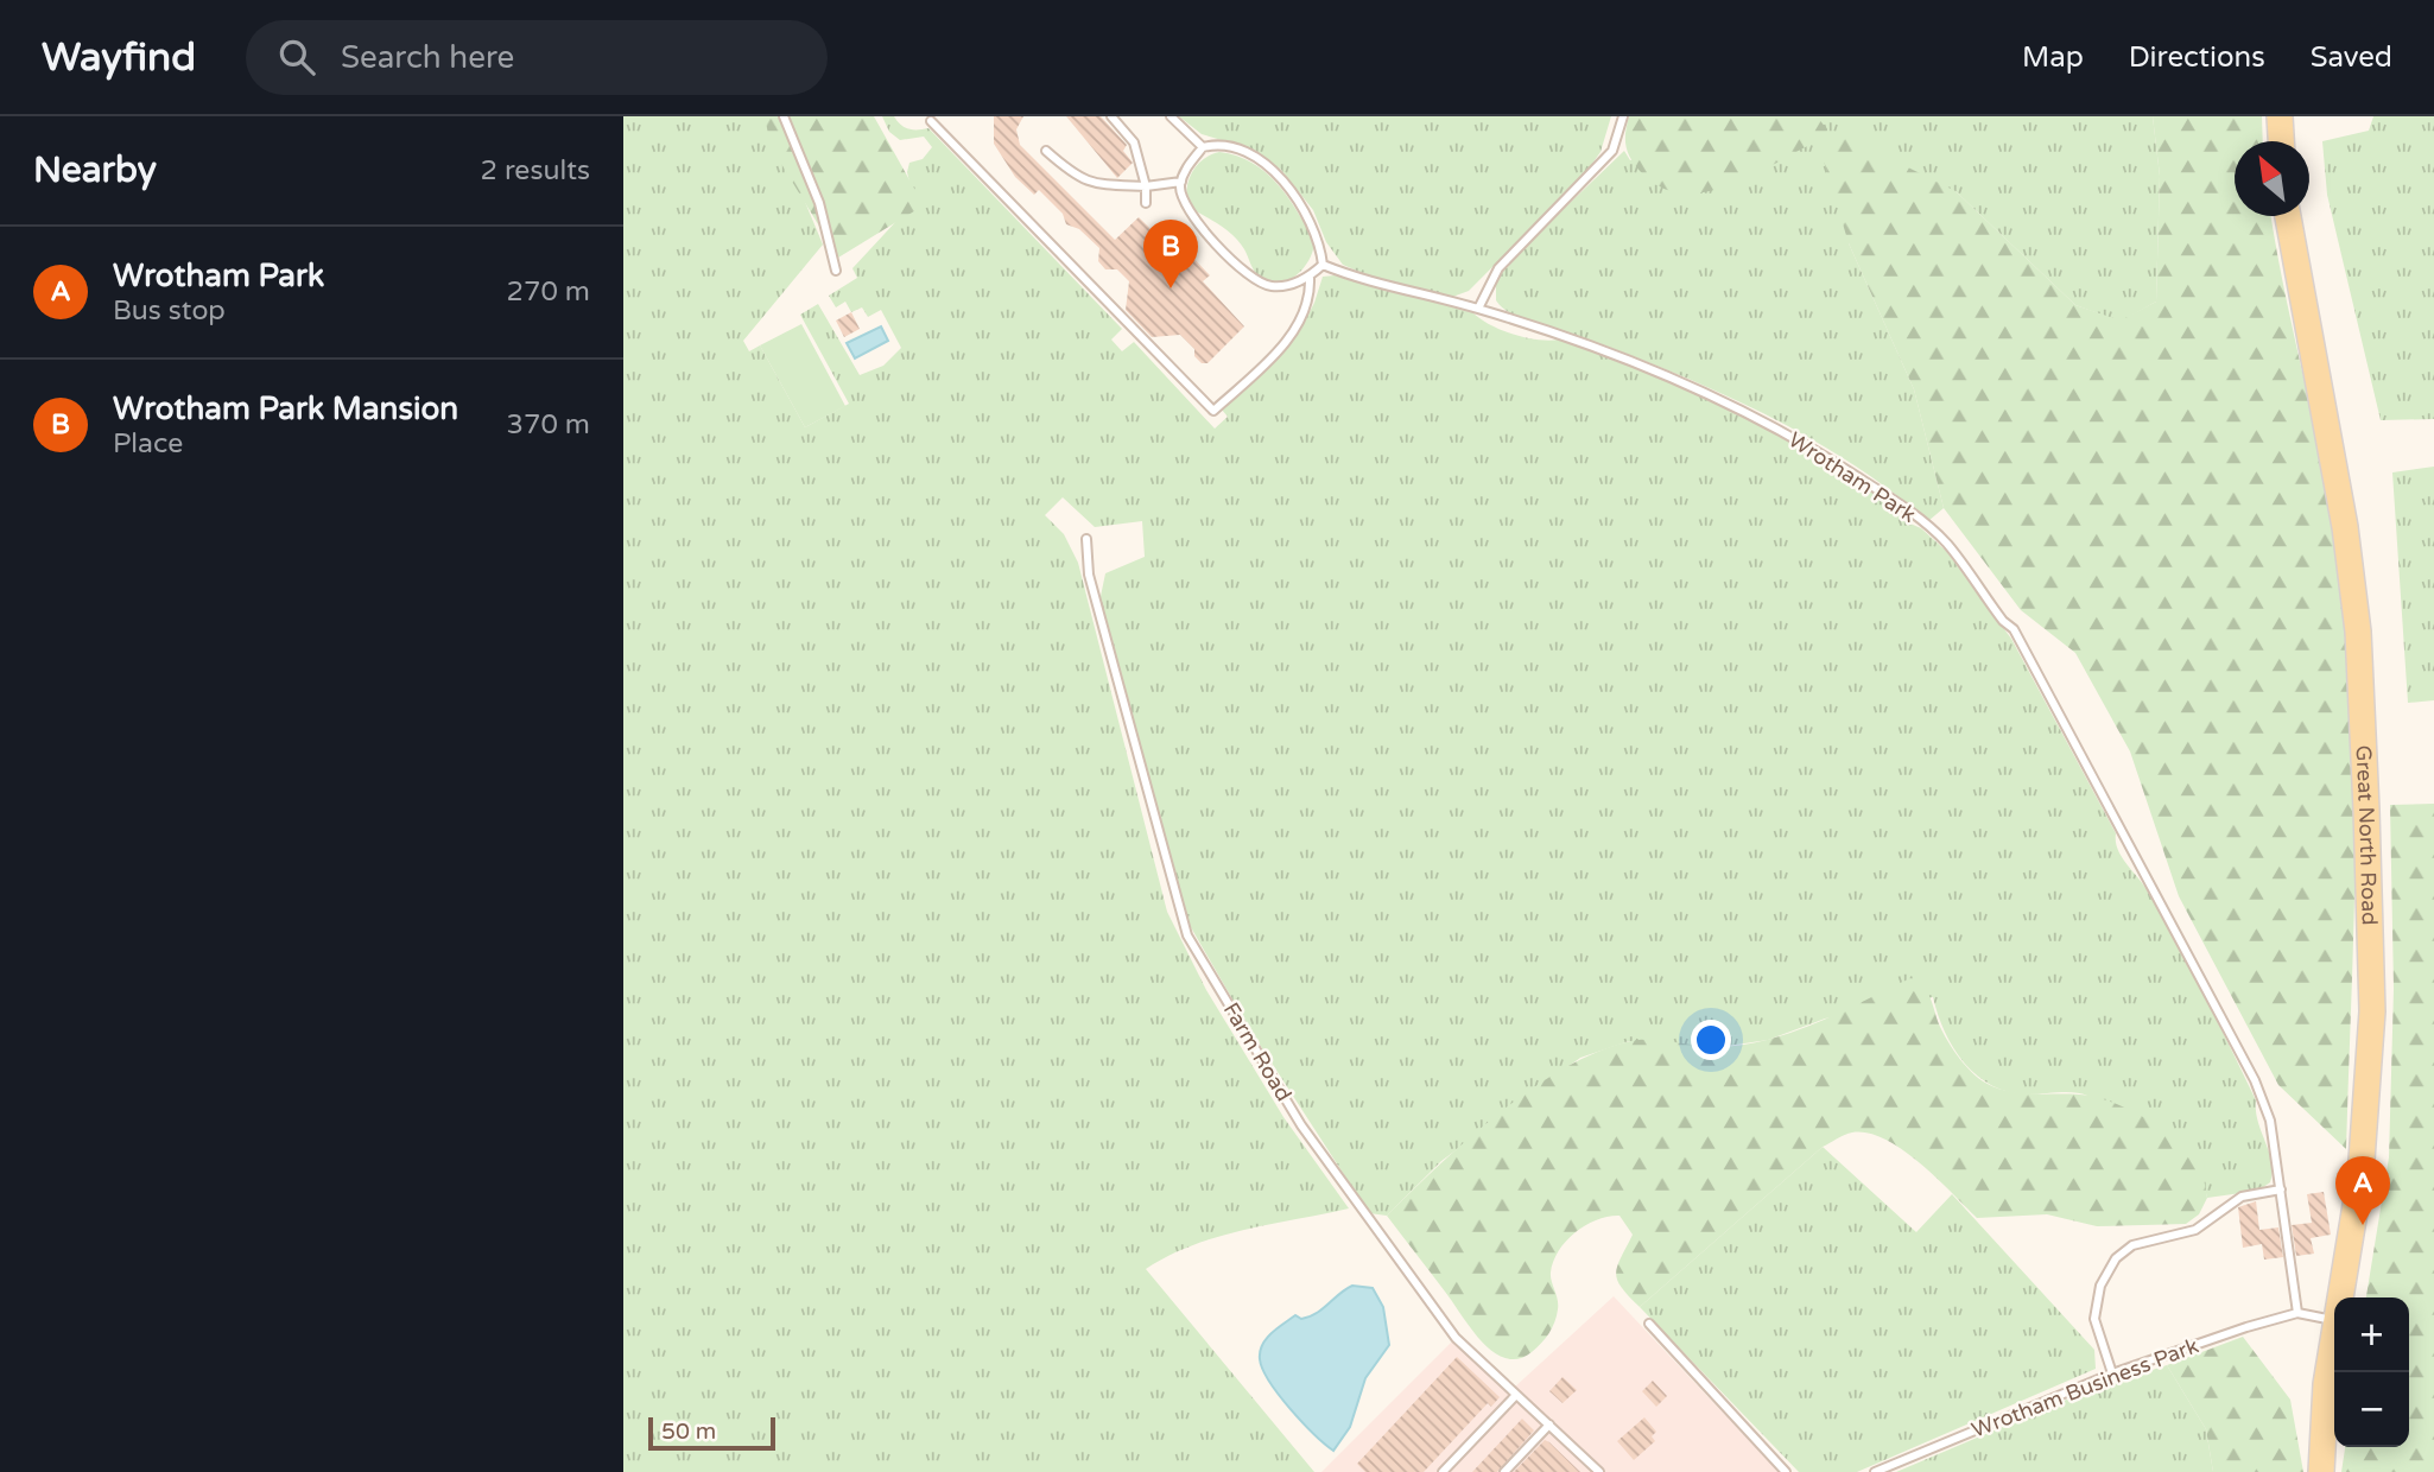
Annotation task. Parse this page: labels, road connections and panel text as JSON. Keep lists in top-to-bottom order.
{
  "streets": {
    "main road": ["Great North Road"],
    "lane": ["Wrotham Park", "Farm Road", "Wrotham Business Park"]
  },
  "crossings": [
    ["Wrotham Park", "Wrotham Business Park"]
  ],
  "scale_bar": "50 m",
  "north": "top left",
  "page": {
    "header": "Wayfind",
    "search": "Search here",
    "nav": ["Map", "Directions", "Saved"],
    "heading": ["Nearby", "2 results"],
    "pins": ["B", "A"],
    "list": [
      {
        "mark": "A",
        "name": "Wrotham Park",
        "note": "Bus stop",
        "value": "270 m"
      },
      {
        "mark": "B",
        "name": "Wrotham Park Mansion",
        "note": "Place",
        "value": "370 m"
      }
    ],
    "map_buttons": ["+", "−"],
    "scale": "50 m"
  }
}
